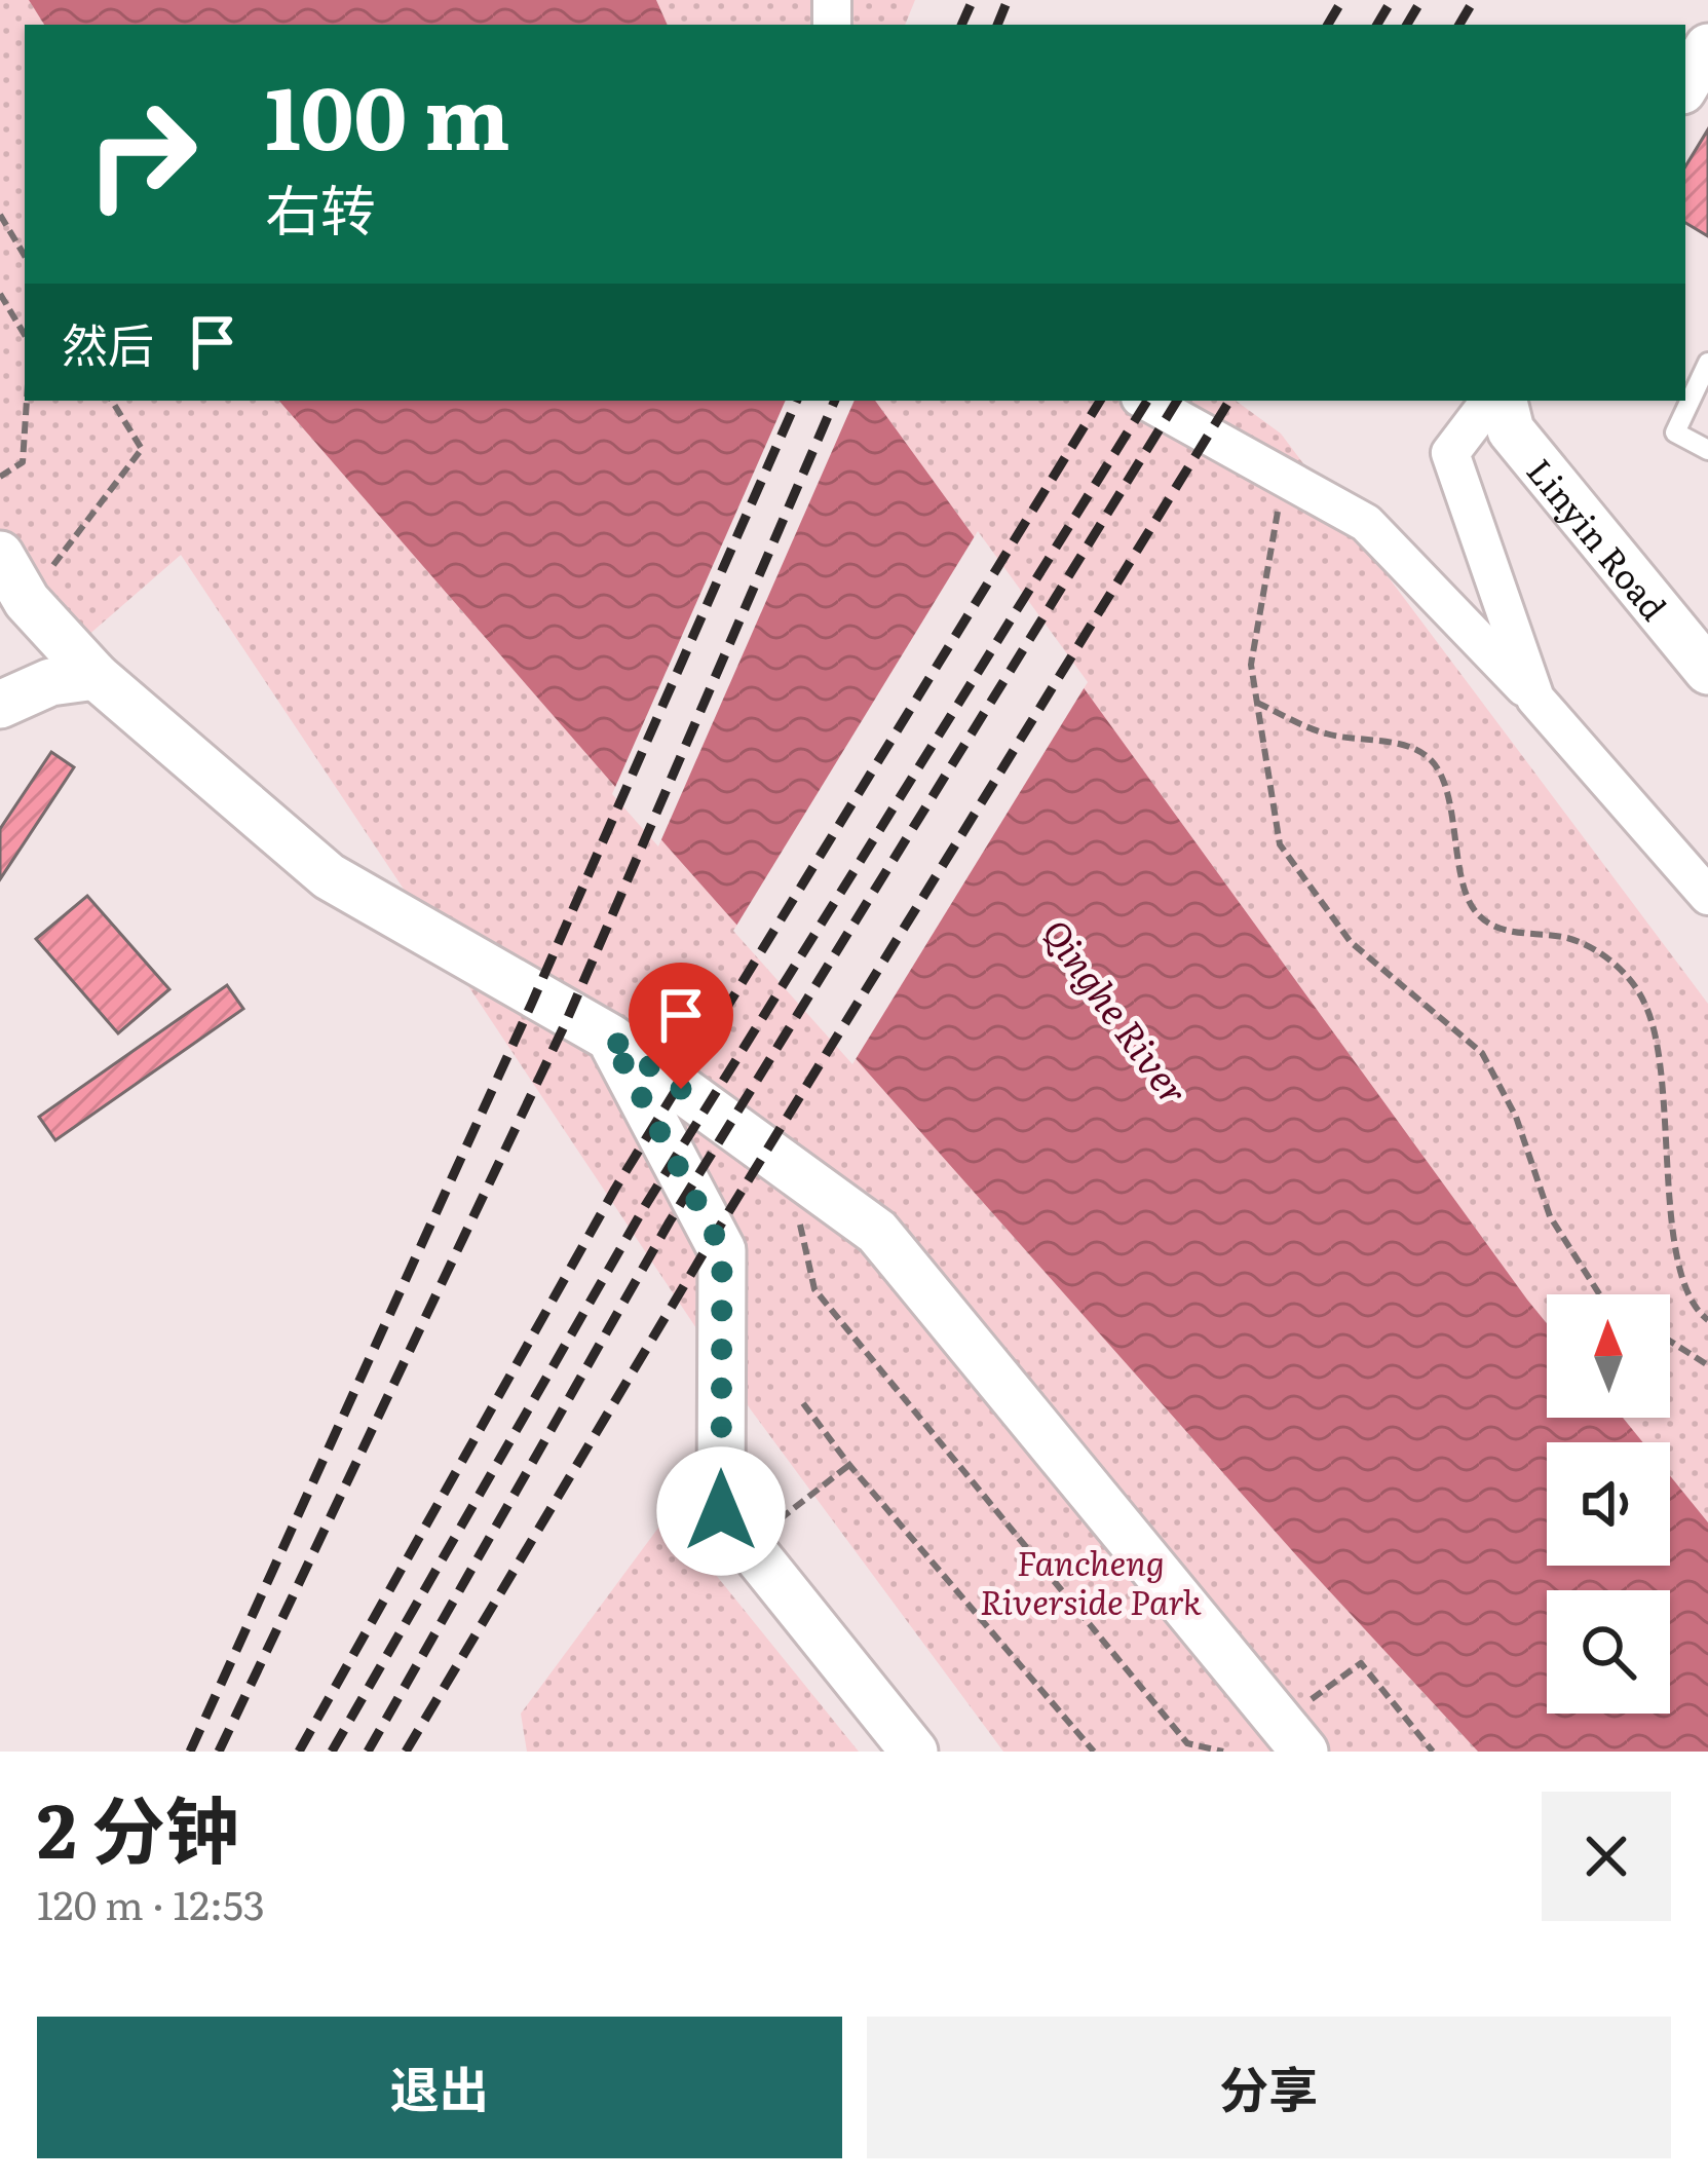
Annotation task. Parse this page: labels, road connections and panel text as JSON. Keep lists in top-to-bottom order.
{
  "streets": {
    "street": ["Linyin Road"]
  },
  "water": ["Qinghe River"],
  "parks": ["Fancheng Riverside Park"],
  "north": "top",
  "page": {
    "turn": ["100 m", "右转"],
    "then": "然后",
    "heading": ["2 分钟", "120 m · 12:53"],
    "buttons": ["退出", "分享"]
  }
}
